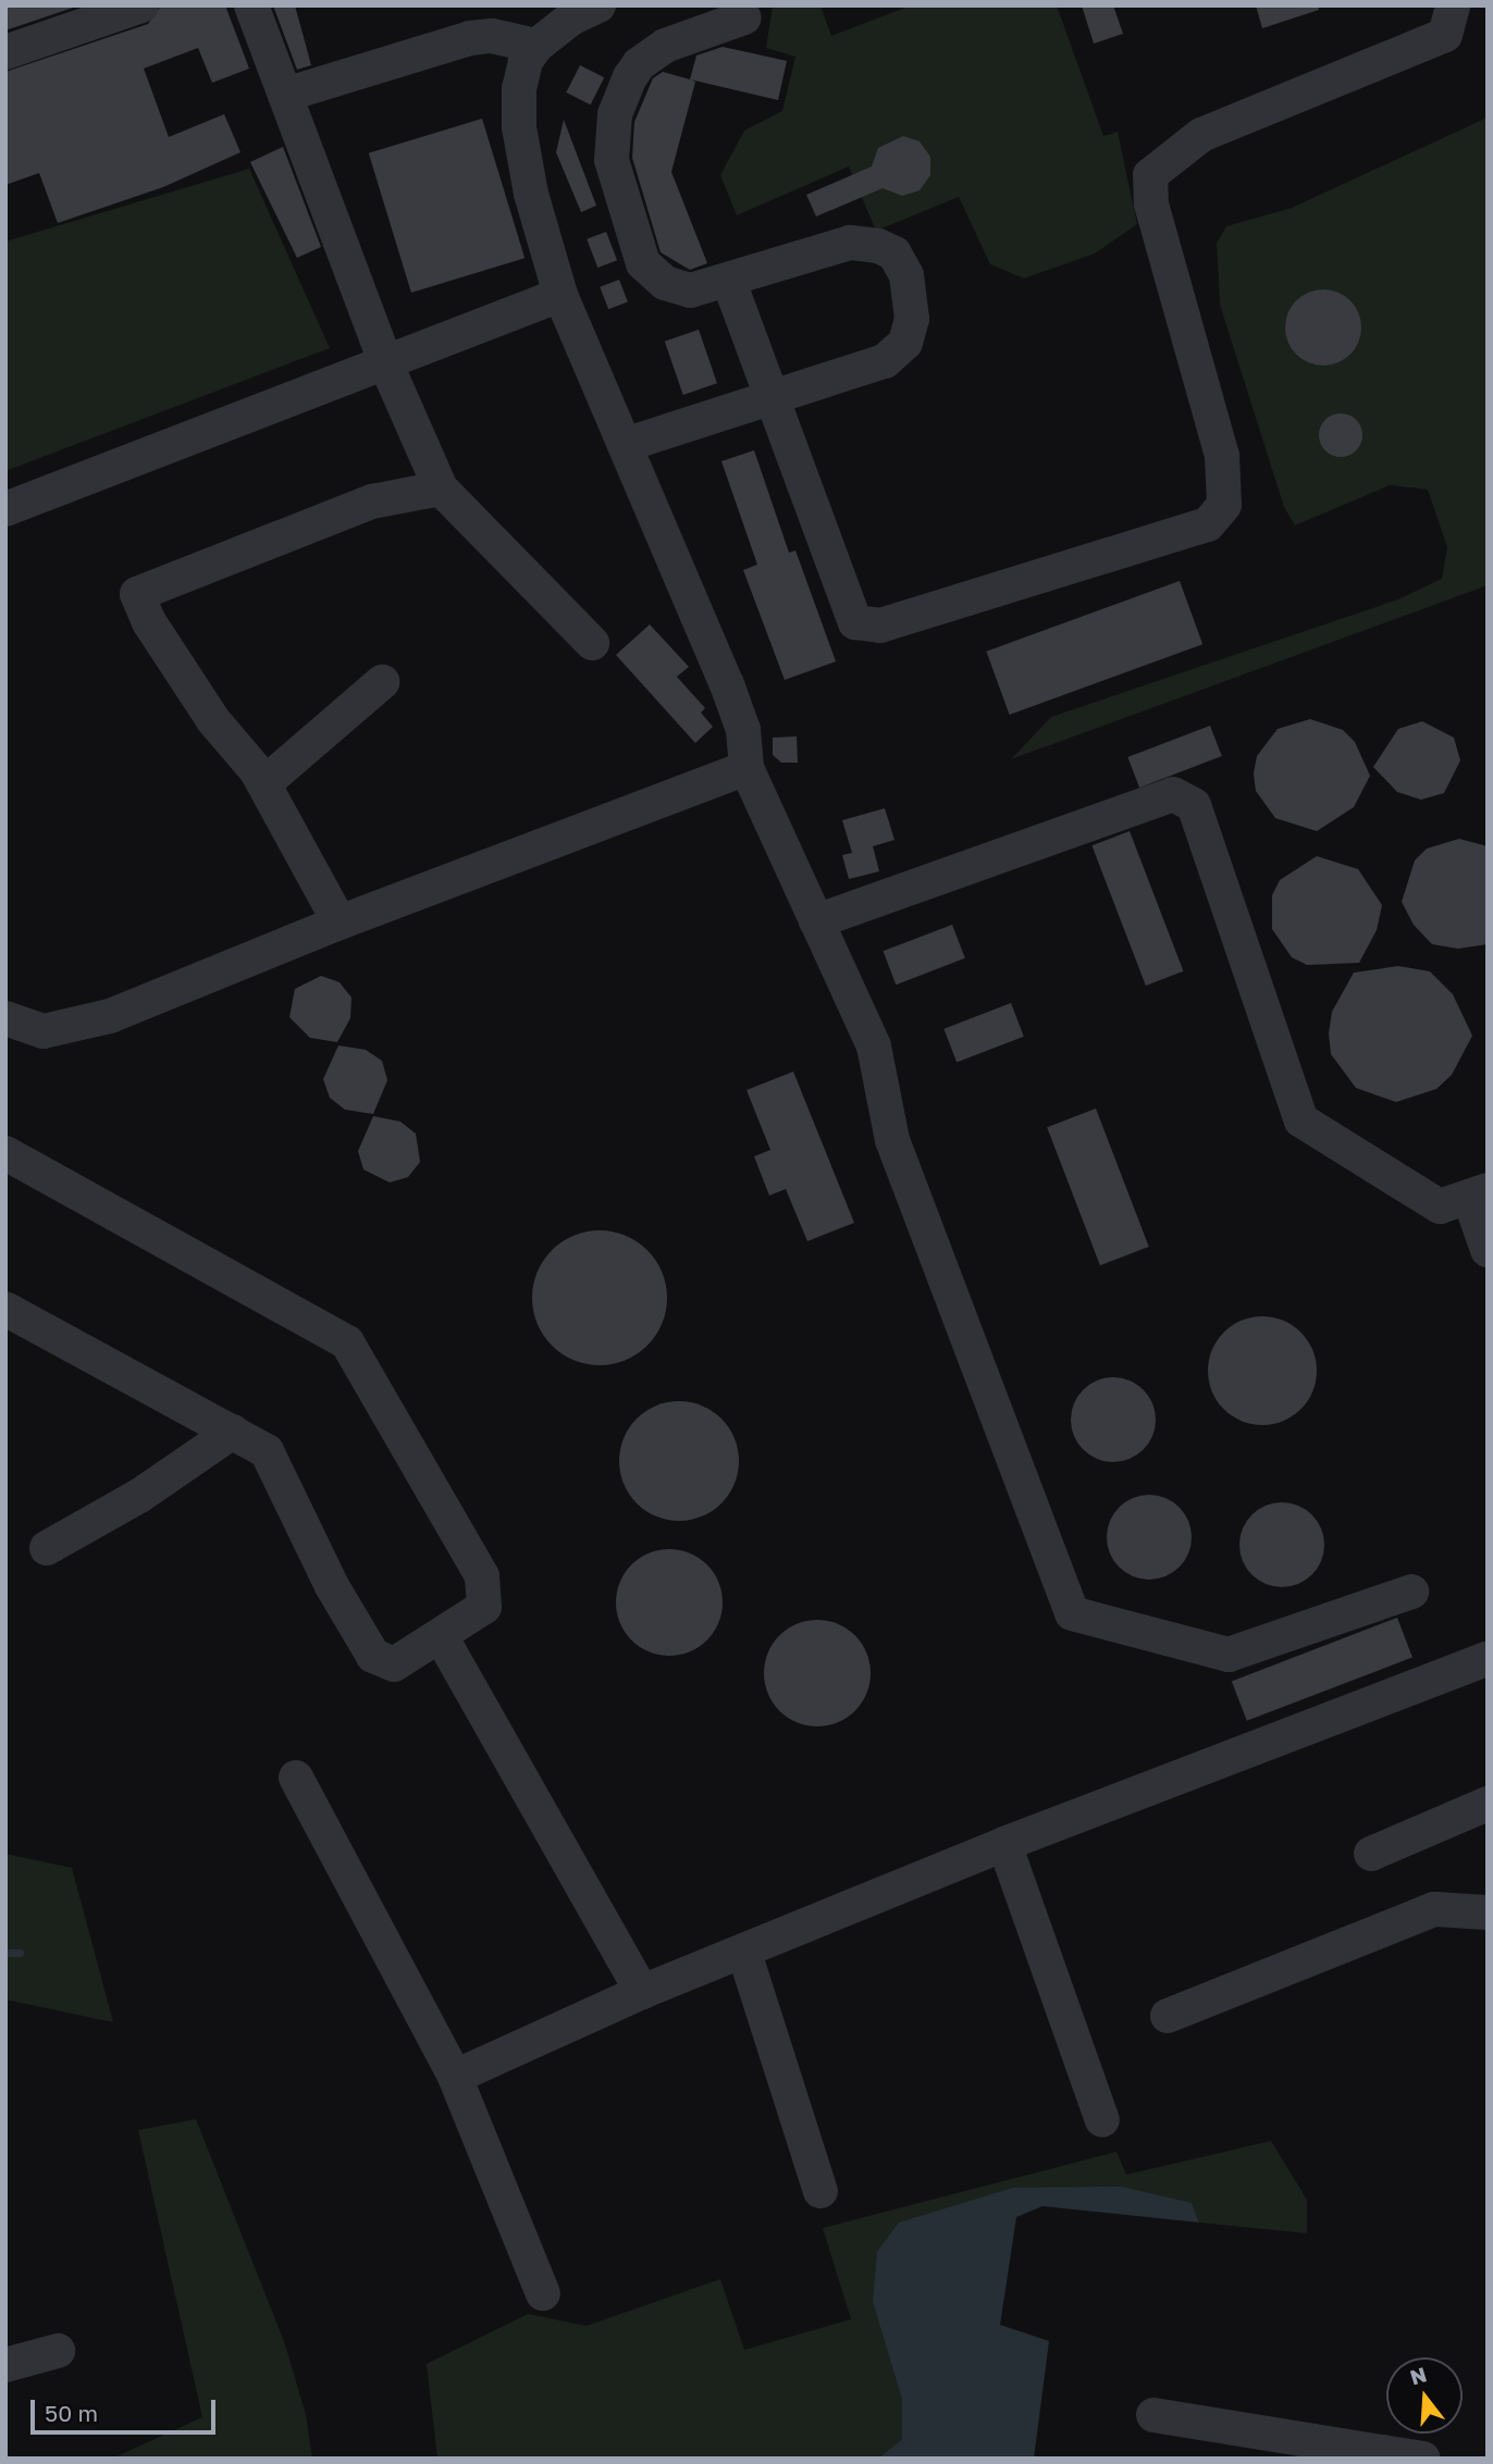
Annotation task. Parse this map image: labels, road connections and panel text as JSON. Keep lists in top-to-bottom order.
{
  "scale_bar": "50 m",
  "north": "top"
}
